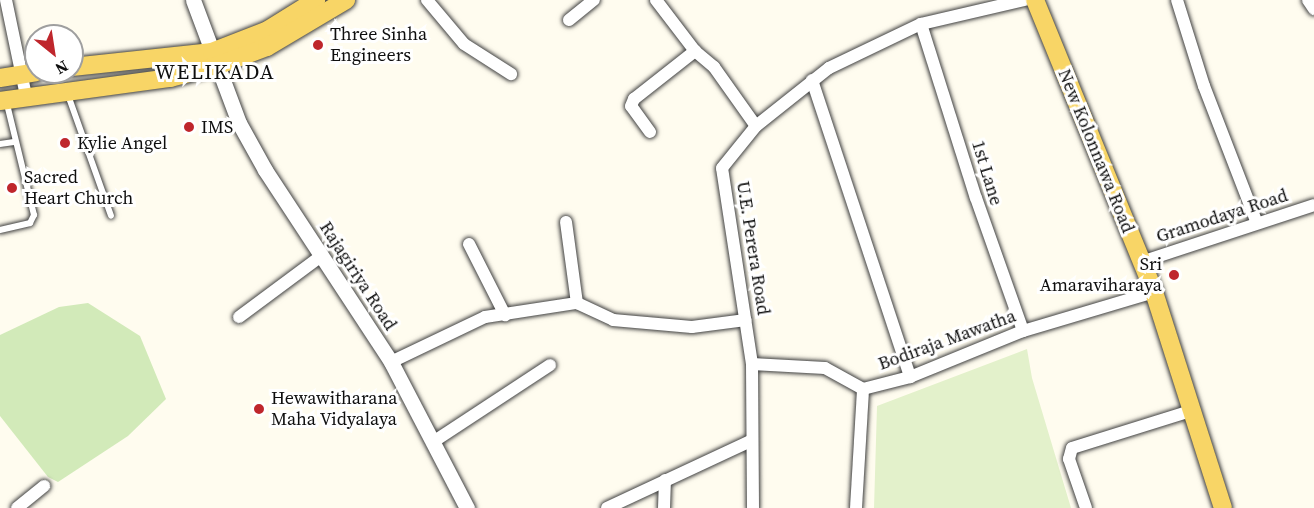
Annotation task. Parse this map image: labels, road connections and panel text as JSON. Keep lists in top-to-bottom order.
{
  "streets": {
    "main road": ["New Kolonnawa Road"],
    "street": [
      "1st Lane",
      "Gramodaya Road",
      "U.E. Perera Road",
      "Rajagiriya Road",
      "Bodiraja Mawatha"
    ]
  },
  "crossings": [
    ["New Kolonnawa Road", "Gramodaya Road"],
    ["New Kolonnawa Road", "Bodiraja Mawatha"],
    ["1st Lane", "U.E. Perera Road"],
    ["1st Lane", "Bodiraja Mawatha"],
    ["U.E. Perera Road", "Bodiraja Mawatha"]
  ],
  "districts": ["WELIKADA"],
  "places": [
    "Three Sinha Engineers",
    "IMS",
    "Kylie Angel",
    "Sacred Heart Church",
    "Sri Amaraviharaya",
    "Hewawitharana Maha Vidyalaya"
  ],
  "north": "bottom right"
}
